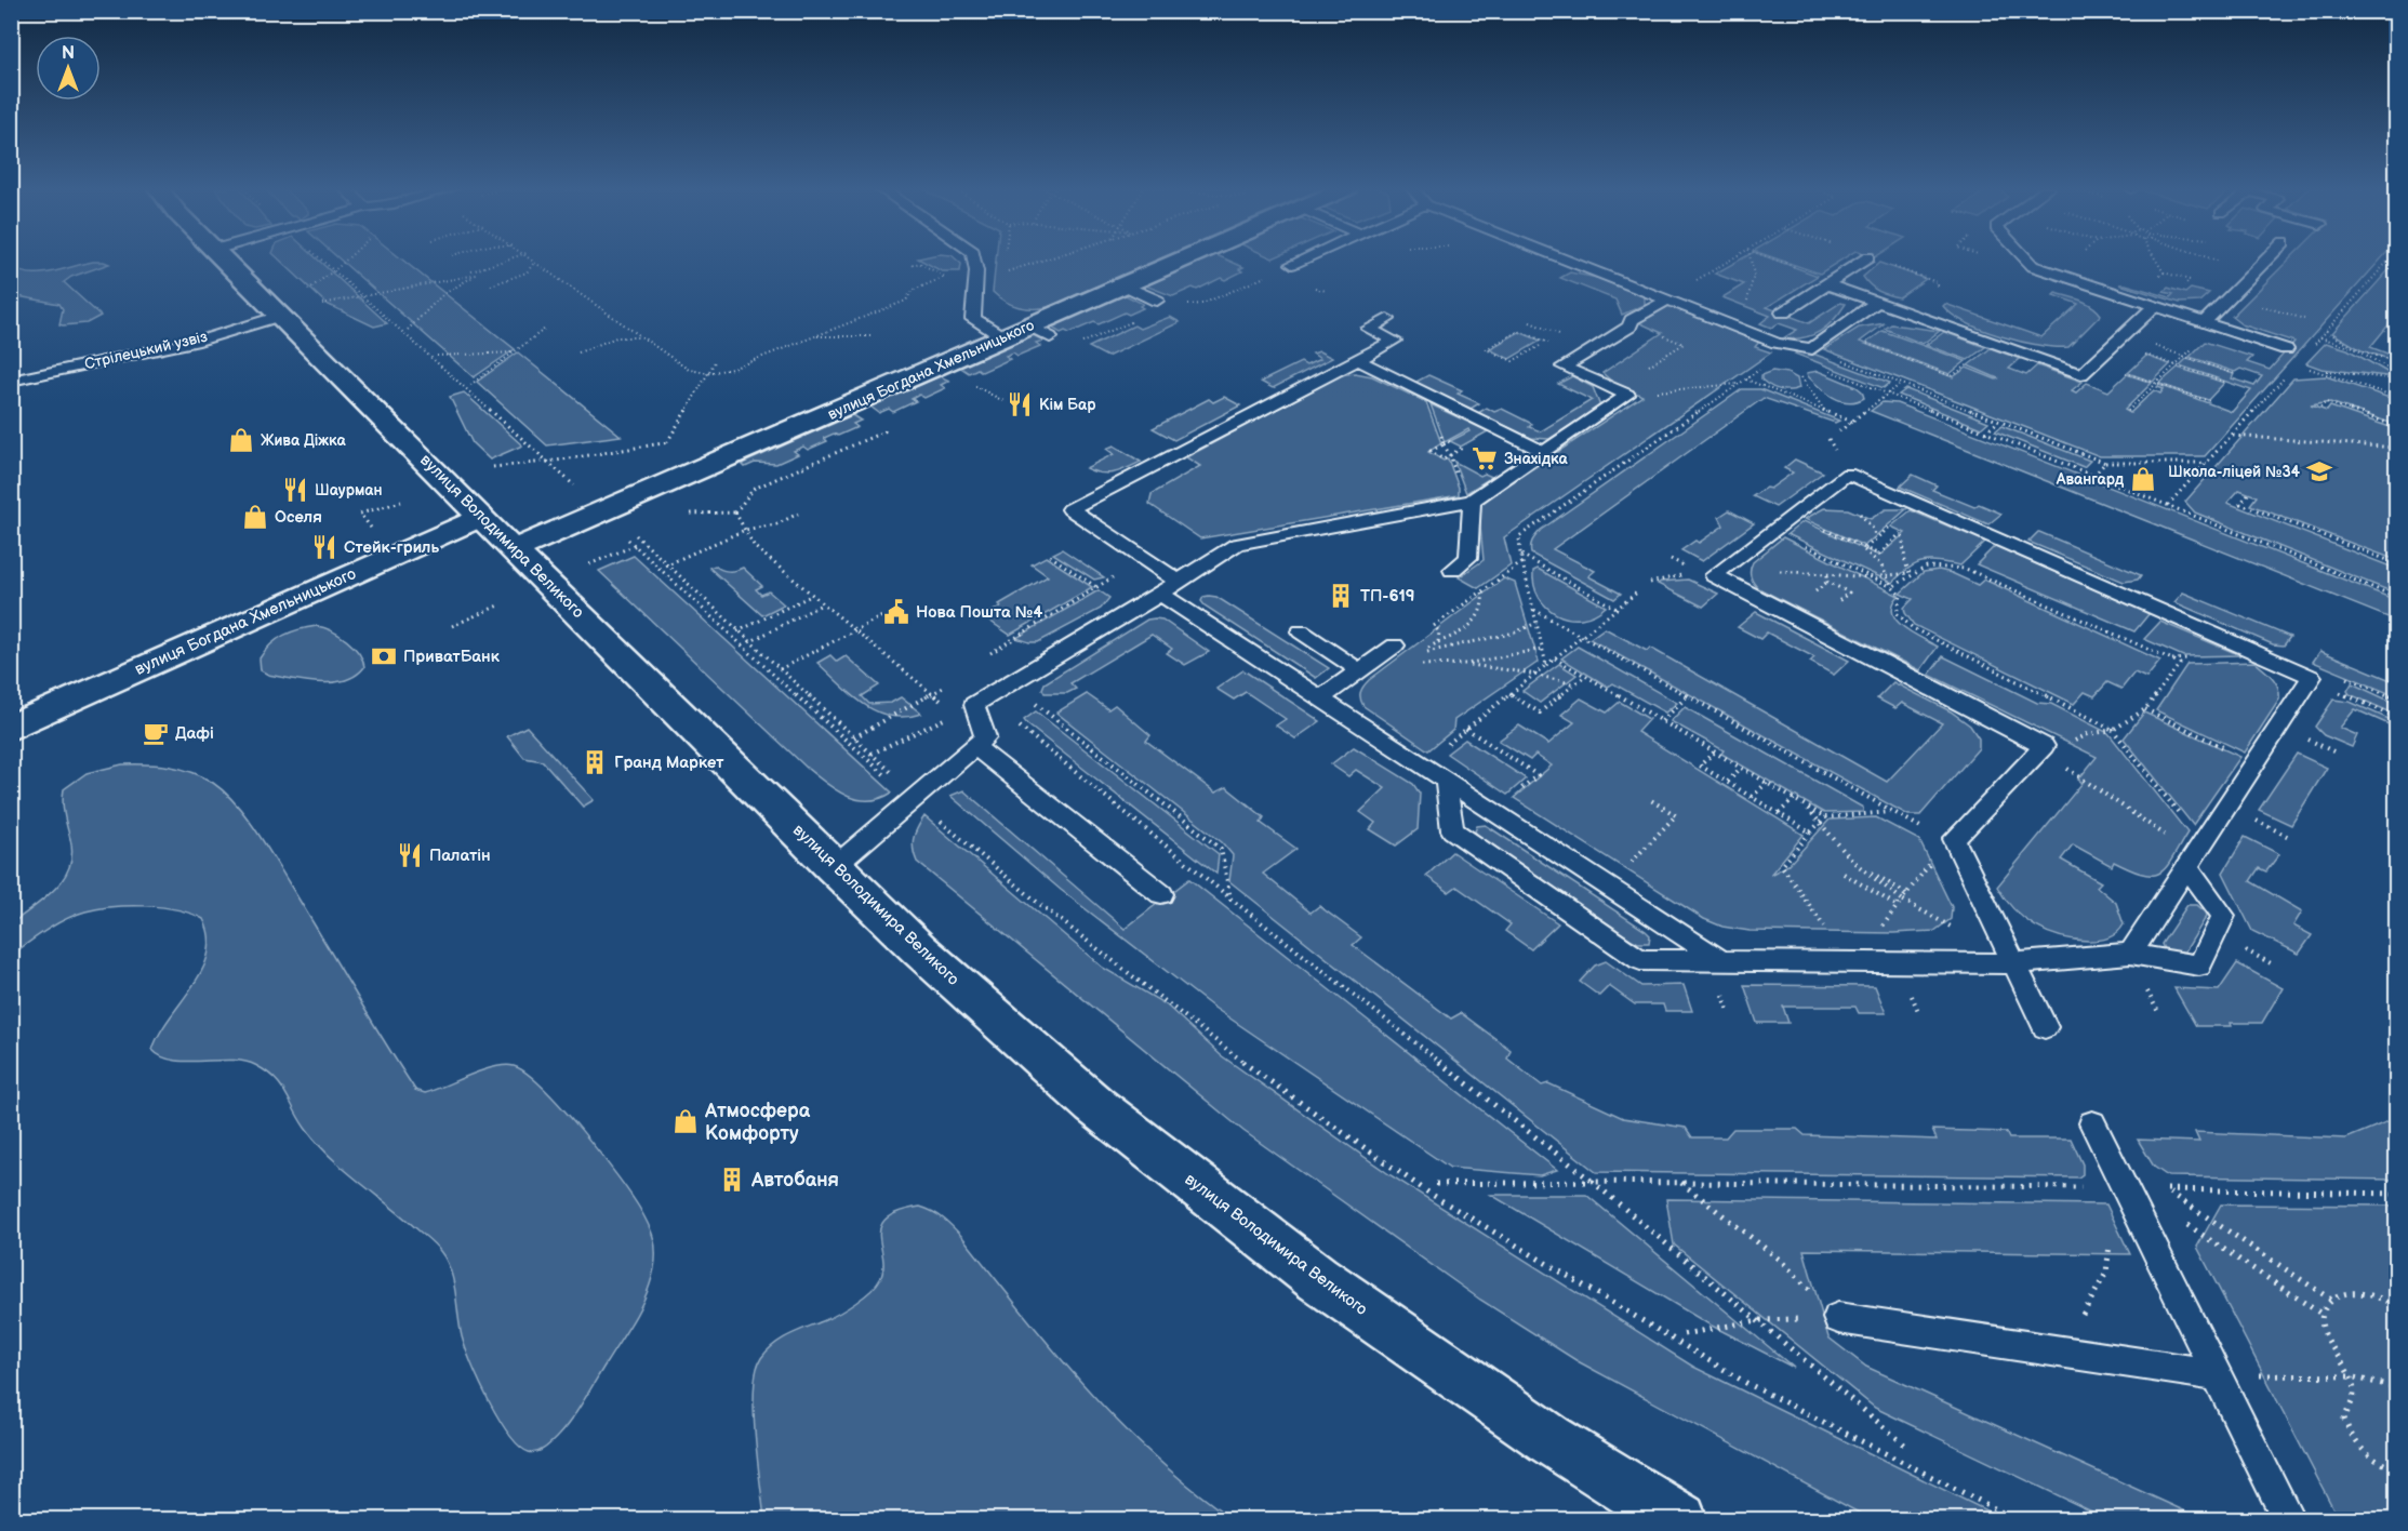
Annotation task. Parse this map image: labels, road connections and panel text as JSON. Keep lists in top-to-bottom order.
{
  "streets": {
    "main road": ["вулиця Богдана Хмельницького", "вулиця Володимира Великого"],
    "lane": ["Стрілецький узвіз"]
  },
  "crossings": [
    ["Стрілецький узвіз", "вулиця Володимира Великого"],
    ["вулиця Богдана Хмельницького", "вулиця Володимира Великого"]
  ],
  "places": {
    "restaurant": [
      "Кім Бар",
      "Шаурман",
      "Стейк-гриль",
      "Палатін"
    ],
    "shop": [
      "Жива Діжка",
      "Авангард",
      "Оселя",
      "Атмосфера Комфорту"
    ],
    "supermarket": ["Знахідка"],
    "school or university": ["Школа-ліцей №34"],
    "building": ["ТП-619", "Гранд Маркет", "Автобаня"],
    "public building": ["Нова Пошта №4"],
    "bank": ["ПриватБанк"],
    "cafe": ["Дафі"]
  },
  "north": "top"
}
